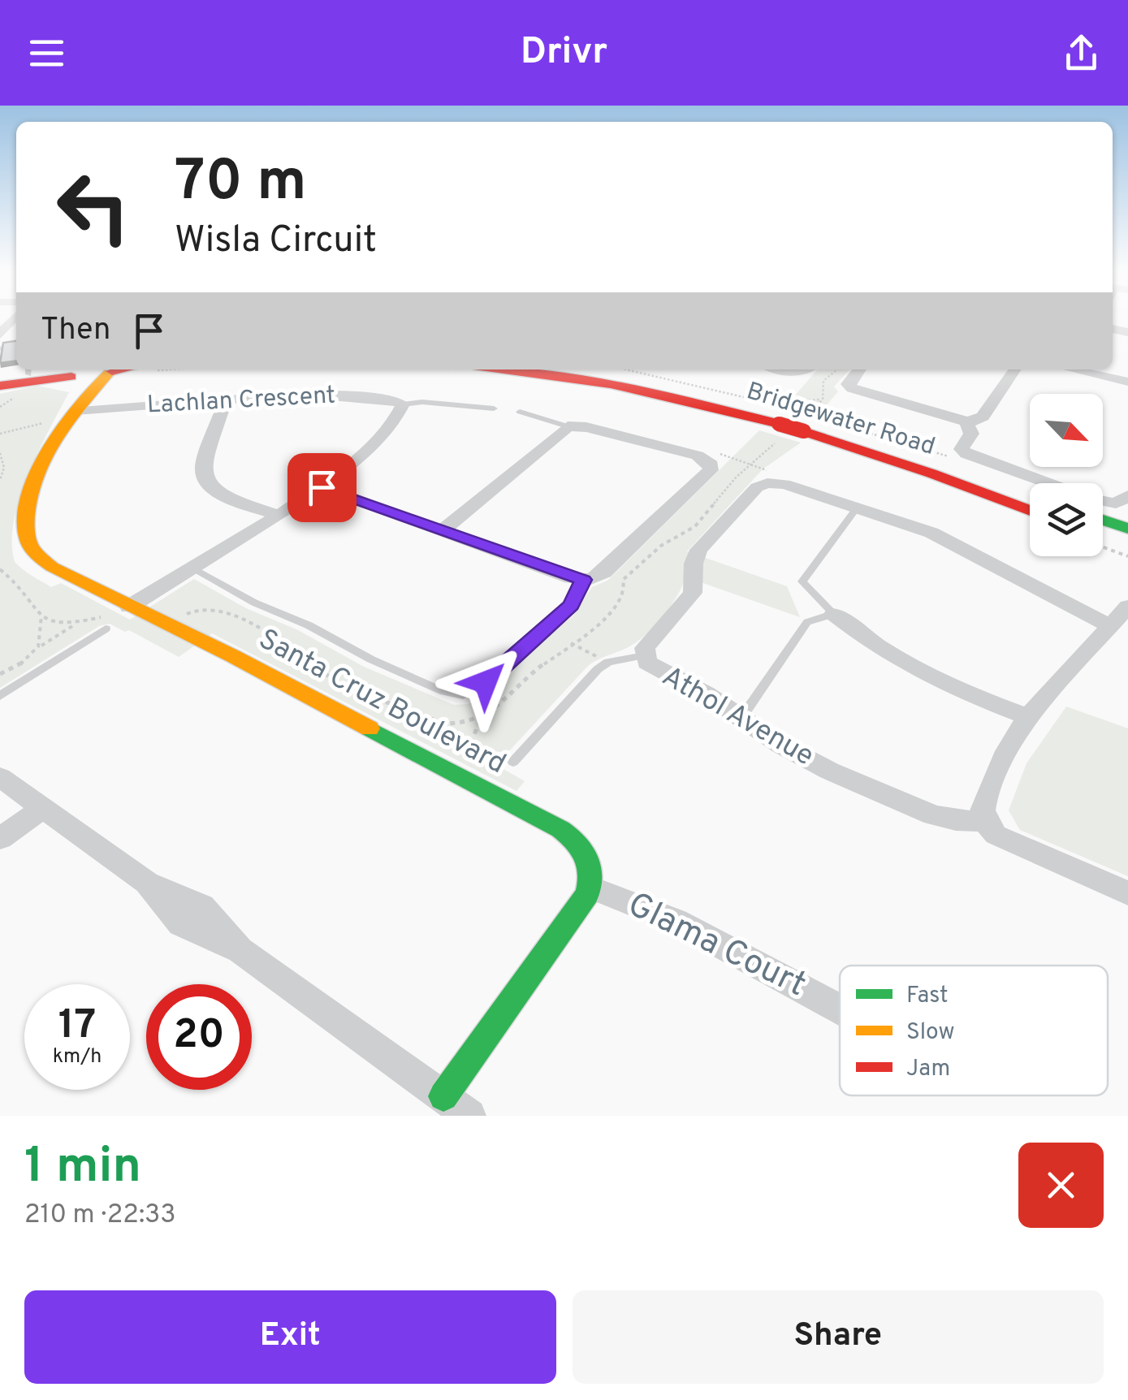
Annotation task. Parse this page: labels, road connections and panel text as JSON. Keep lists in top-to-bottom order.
{
  "streets": {
    "street": [
      "Lachlan Crescent",
      "Bridgewater Road",
      "Santa Cruz Boulevard",
      "Athol Avenue",
      "Glama Court"
    ]
  },
  "crossings": [
    ["Lachlan Crescent", "Santa Cruz Boulevard"],
    ["Santa Cruz Boulevard", "Glama Court"]
  ],
  "legend": ["Fast", "Slow", "Jam"],
  "north": "bottom right",
  "page": {
    "header": "Drivr",
    "turn": ["70 m", "Wisla Circuit"],
    "then": "Then",
    "speed": "17 km/h",
    "limit": "20",
    "heading": ["1 min", "210 m · 22:33"],
    "buttons": ["Exit", "Share"]
  }
}
